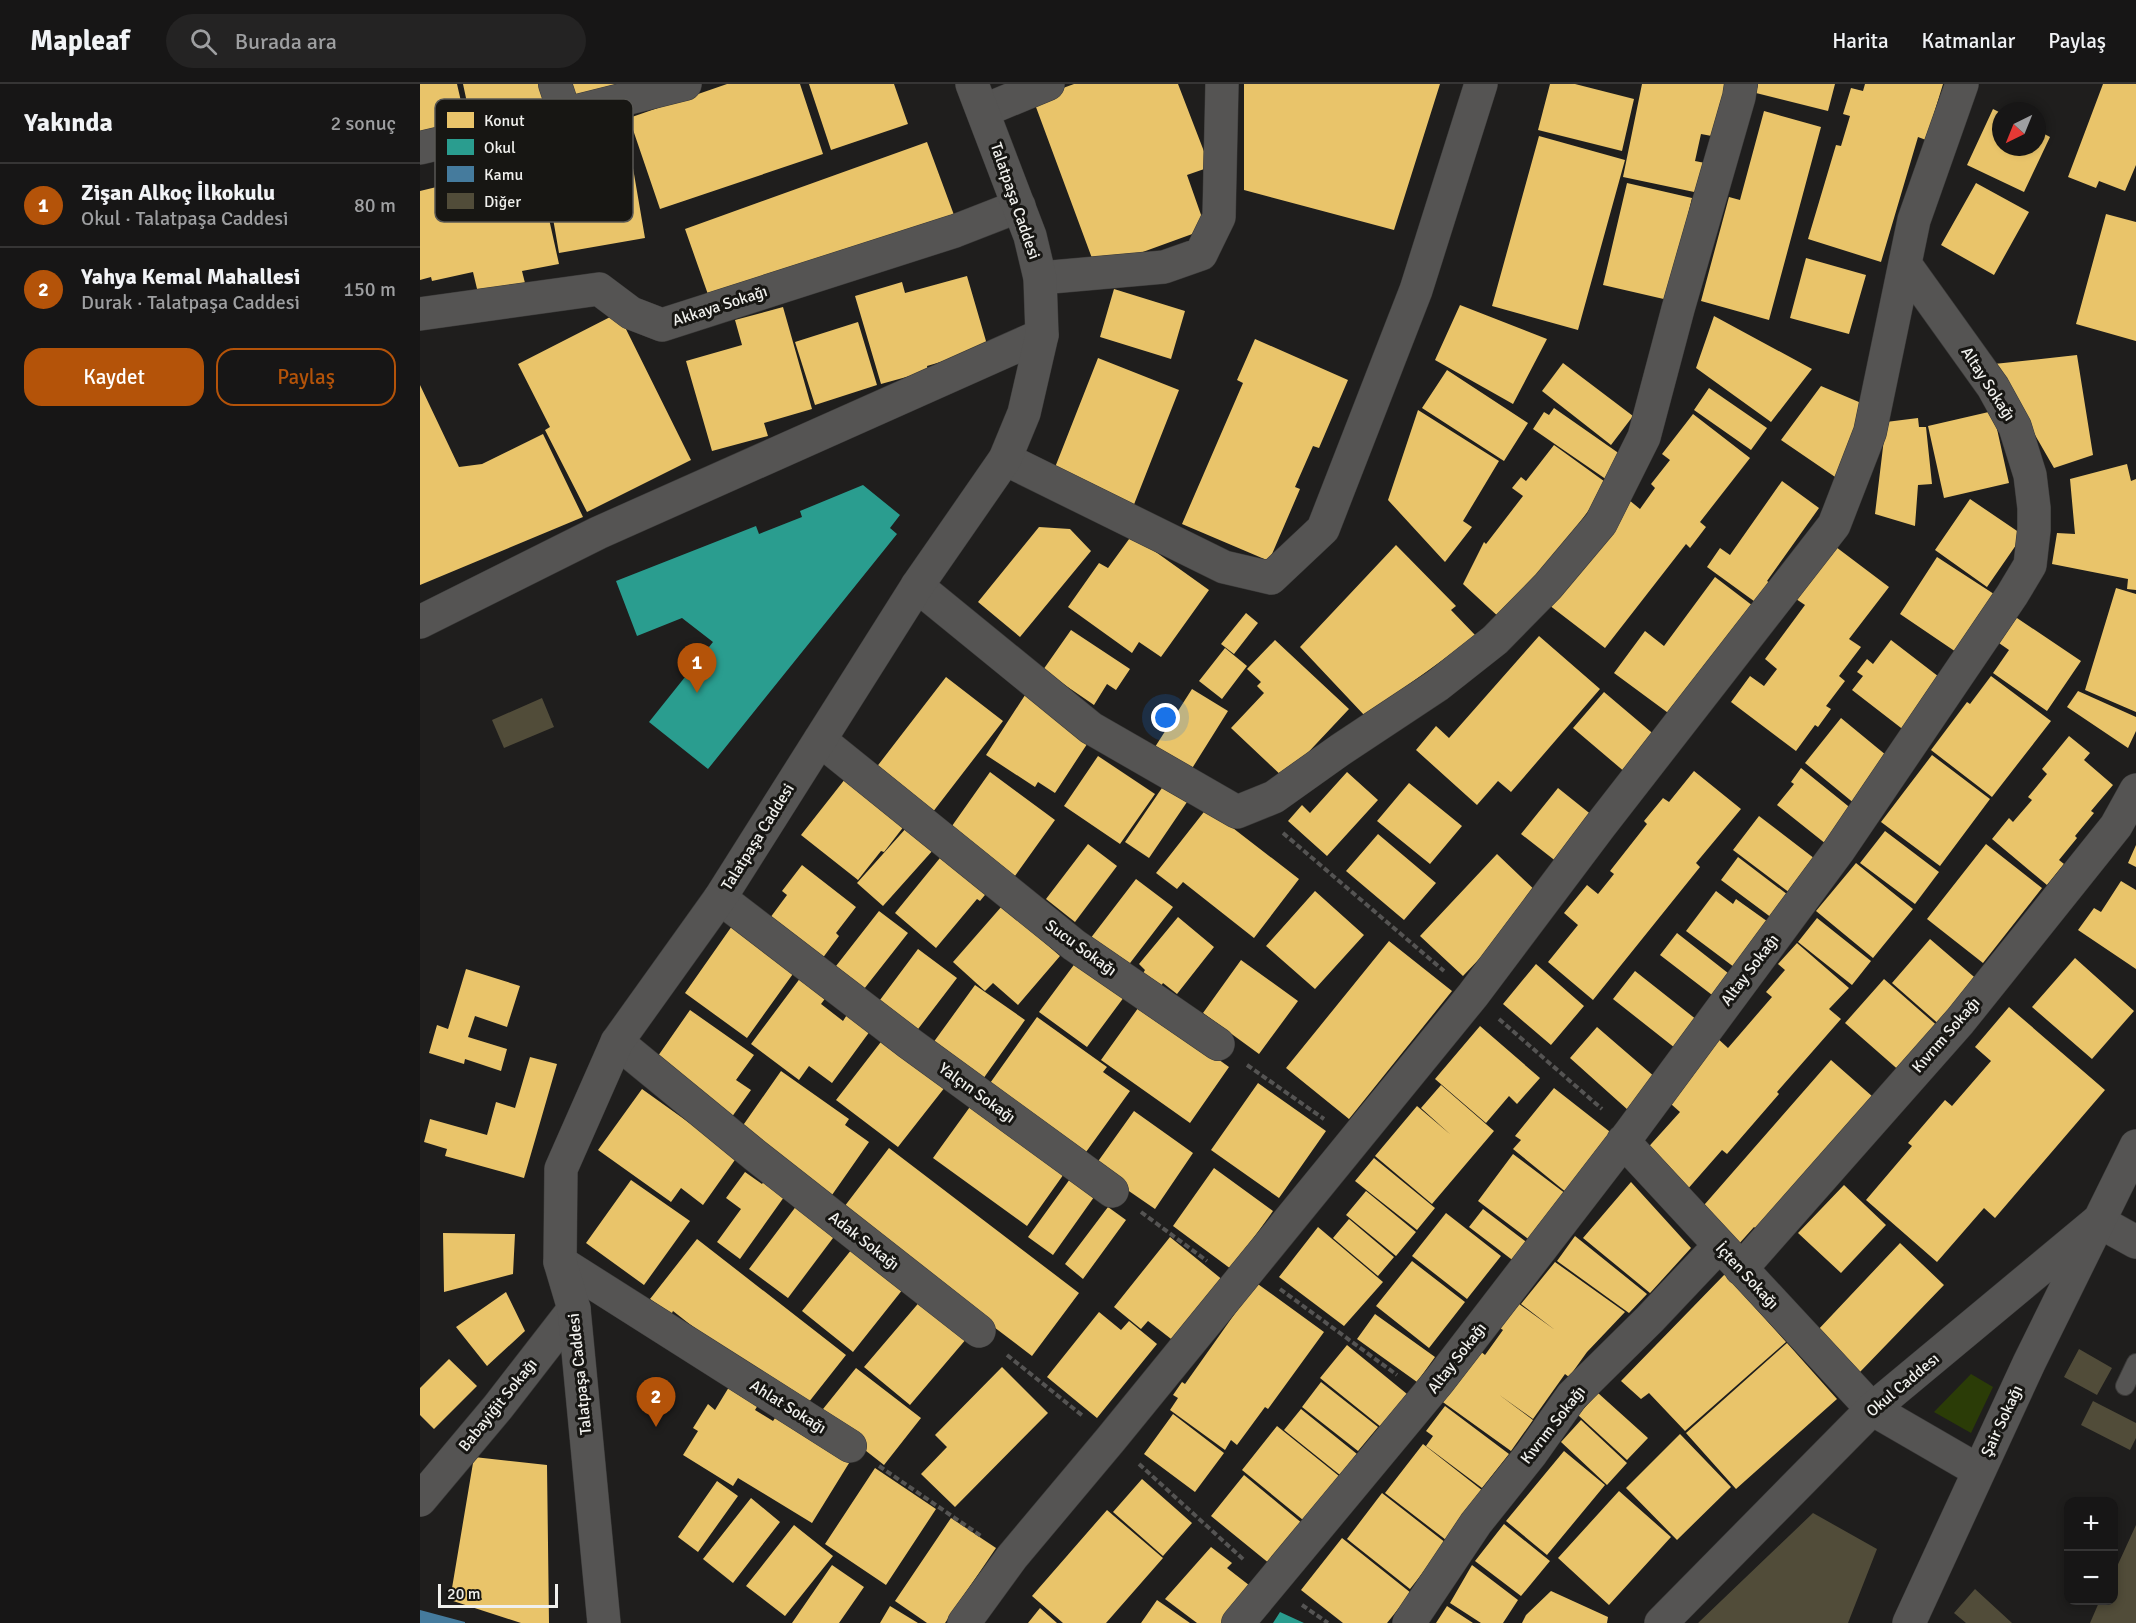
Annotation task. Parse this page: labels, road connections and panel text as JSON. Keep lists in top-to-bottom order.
{
  "streets": {
    "street": [
      "Talatpaşa Caddesi",
      "Akkaya Sokağı",
      "Altay Sokağı",
      "Sucu Sokağı",
      "Kıvrım Sokağı",
      "Yalçın Sokağı",
      "Adak Sokağı",
      "İçten Sokağı",
      "Okul Caddesı",
      "Babayiğit Sokağı",
      "Ahlat Sokağı",
      "Şair Sokağı"
    ]
  },
  "crossings": [
    ["Talatpaşa Caddesi", "Akkaya Sokağı"],
    ["Talatpaşa Caddesi", "Sucu Sokağı"],
    ["Talatpaşa Caddesi", "Yalçın Sokağı"],
    ["Talatpaşa Caddesi", "Adak Sokağı"],
    ["Talatpaşa Caddesi", "Babayiğit Sokağı"],
    ["Talatpaşa Caddesi", "Ahlat Sokağı"],
    ["Altay Sokağı", "İçten Sokağı"],
    ["Kıvrım Sokağı", "İçten Sokağı"],
    ["İçten Sokağı", "Okul Caddesı"],
    ["İçten Sokağı", "Şair Sokağı"],
    ["Okul Caddesı", "Şair Sokağı"]
  ],
  "legend": [
    "Konut",
    "Okul",
    "Kamu",
    "Diğer"
  ],
  "scale_bar": "20 m",
  "north": "bottom left",
  "page": {
    "header": "Mapleaf",
    "search": "Burada ara",
    "nav": ["Harita", "Katmanlar", "Paylaş"],
    "heading": ["Yakında", "2 sonuç"],
    "list": [
      {
        "mark": "1",
        "name": "Zişan Alkoç İlkokulu",
        "note": "Okul · Talatpaşa Caddesi",
        "value": "80 m"
      },
      {
        "mark": "2",
        "name": "Yahya Kemal Mahallesi",
        "note": "Durak · Talatpaşa Caddesi",
        "value": "150 m"
      }
    ],
    "buttons": ["Kaydet", "Paylaş"],
    "pins": ["1", "2"],
    "map_buttons": ["+", "−"],
    "scale": "20 m"
  }
}
